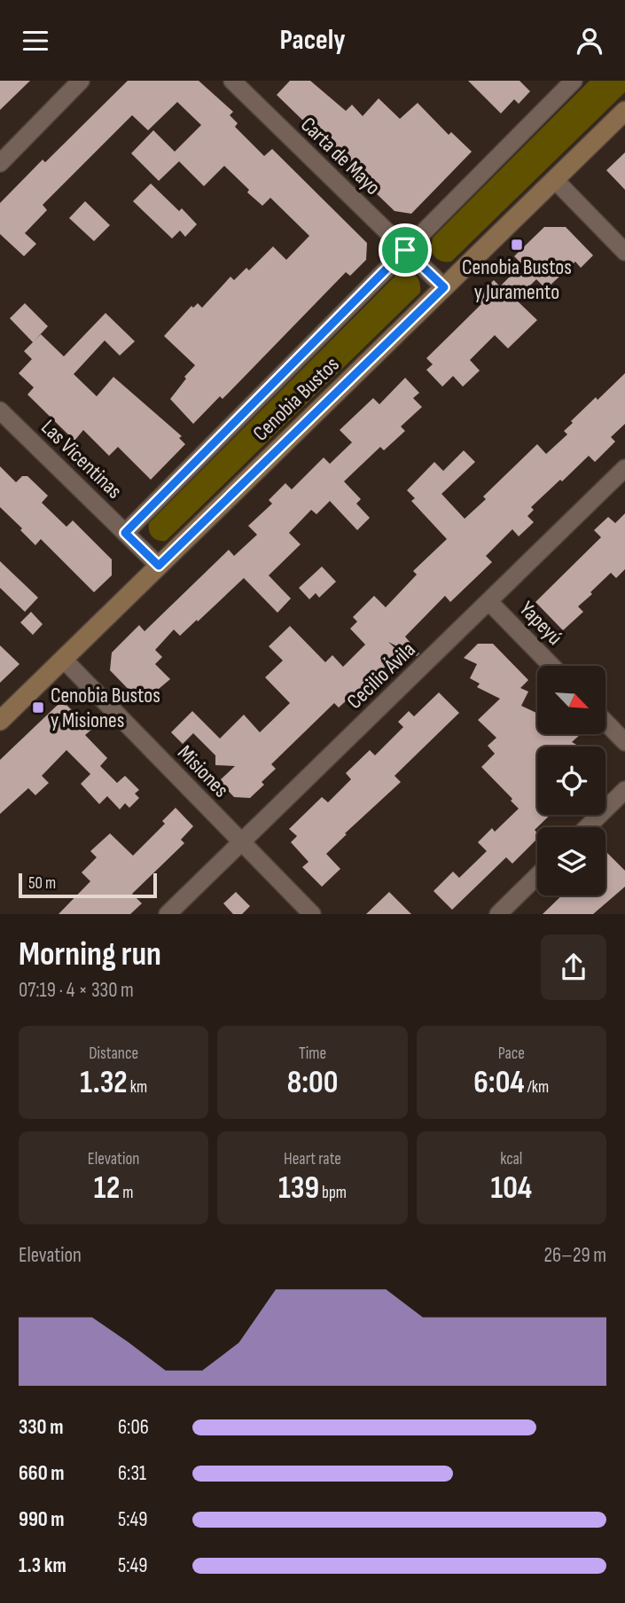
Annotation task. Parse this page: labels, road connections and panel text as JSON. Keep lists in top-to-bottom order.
{
  "streets": {
    "street": [
      "Carta de Mayo",
      "Cenobia Bustos",
      "Las Vicentinas",
      "Yapeyú",
      "Cecilio Ávila",
      "Misiones"
    ]
  },
  "crossings": [
    ["Carta de Mayo", "Cenobia Bustos"],
    ["Cenobia Bustos", "Las Vicentinas"],
    ["Cenobia Bustos", "Misiones"],
    ["Yapeyú", "Cecilio Ávila"],
    ["Cecilio Ávila", "Misiones"]
  ],
  "places": {
    "transit": ["Cenobia Bustos y Juramento", "Cenobia Bustos y Misiones"]
  },
  "scale_bar": "50 m",
  "north": "bottom right",
  "page": {
    "header": "Pacely",
    "scale": "50 m",
    "heading": ["Morning run", "07:19 · 4 × 330 m"],
    "stats": [
      ["Distance", "1.32 km"],
      ["Time", "8:00"],
      ["Pace", "6:04 /km"],
      ["Elevation", "12 m"],
      ["Heart rate", "139 bpm"],
      ["kcal", "104"]
    ],
    "chart": ["Elevation", "26–29 m"],
    "list": [
      {
        "name": "330 m",
        "note": "6:06"
      },
      {
        "name": "660 m",
        "note": "6:31"
      },
      {
        "name": "990 m",
        "note": "5:49"
      },
      {
        "name": "1.3 km",
        "note": "5:49"
      }
    ]
  }
}
